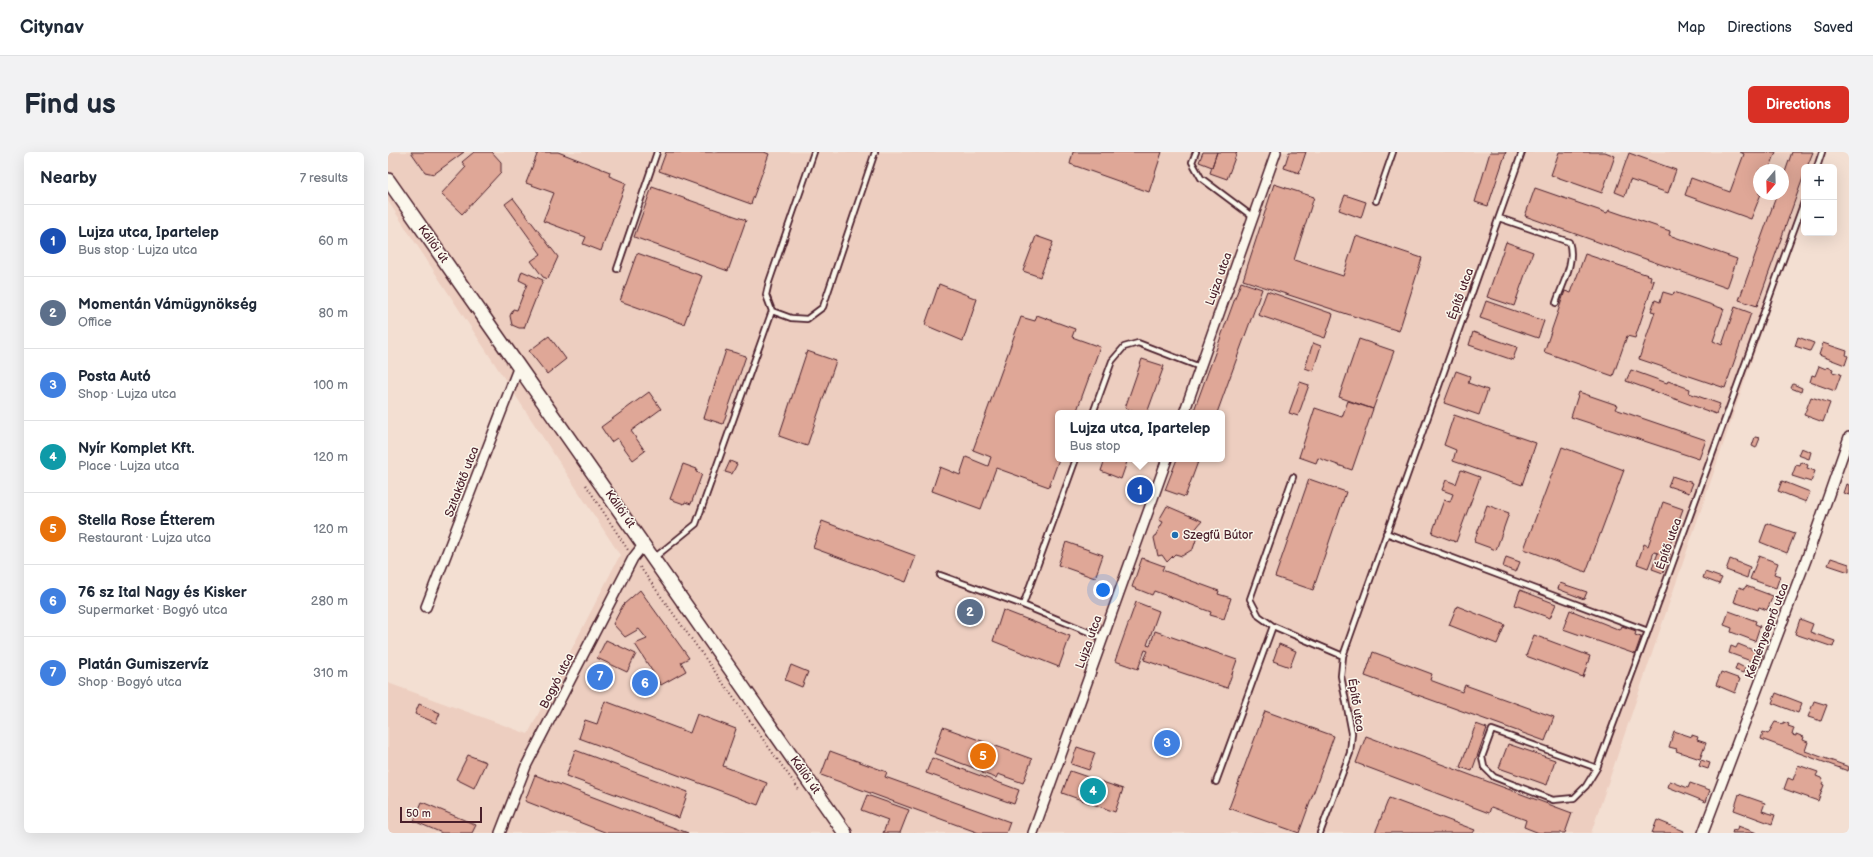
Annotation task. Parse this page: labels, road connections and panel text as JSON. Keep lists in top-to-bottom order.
{
  "streets": {
    "main road": ["Kállói út"],
    "street": [
      "Lujza utca",
      "Szitakötő utca",
      "Kéményseprő utca",
      "Bogyó utca"
    ],
    "lane": ["Építő utca"]
  },
  "crossings": [
    ["Kállói út", "Szitakötő utca"],
    ["Kállói út", "Bogyó utca"]
  ],
  "places": ["Szegfű Bútor"],
  "scale_bar": "50 m",
  "north": "bottom",
  "page": {
    "header": "Citynav",
    "nav": ["Map", "Directions", "Saved"],
    "buttons": "Directions",
    "title": "Find us",
    "heading": ["Nearby", "7 results"],
    "map_buttons": ["+", "−"],
    "list": [
      {
        "mark": "1",
        "name": "Lujza utca, Ipartelep",
        "note": "Bus stop · Lujza utca",
        "value": "60 m"
      },
      {
        "mark": "2",
        "name": "Momentán Vámügynökség",
        "note": "Office",
        "value": "80 m"
      },
      {
        "mark": "3",
        "name": "Posta Autó",
        "note": "Shop · Lujza utca",
        "value": "100 m"
      },
      {
        "mark": "4",
        "name": "Nyír Komplet Kft.",
        "note": "Place · Lujza utca",
        "value": "120 m"
      },
      {
        "mark": "5",
        "name": "Stella Rose Étterem",
        "note": "Restaurant · Lujza utca",
        "value": "120 m"
      },
      {
        "mark": "6",
        "name": "76 sz Ital Nagy és Kisker",
        "note": "Supermarket · Bogyó utca",
        "value": "280 m"
      },
      {
        "mark": "7",
        "name": "Platán Gumiszervíz",
        "note": "Shop · Bogyó utca",
        "value": "310 m"
      }
    ],
    "popup": ["Lujza utca, Ipartelep", "Bus stop"],
    "pins": [
      "1",
      "2",
      "7",
      "6",
      "3",
      "5",
      "4"
    ],
    "scale": "50 m"
  }
}
